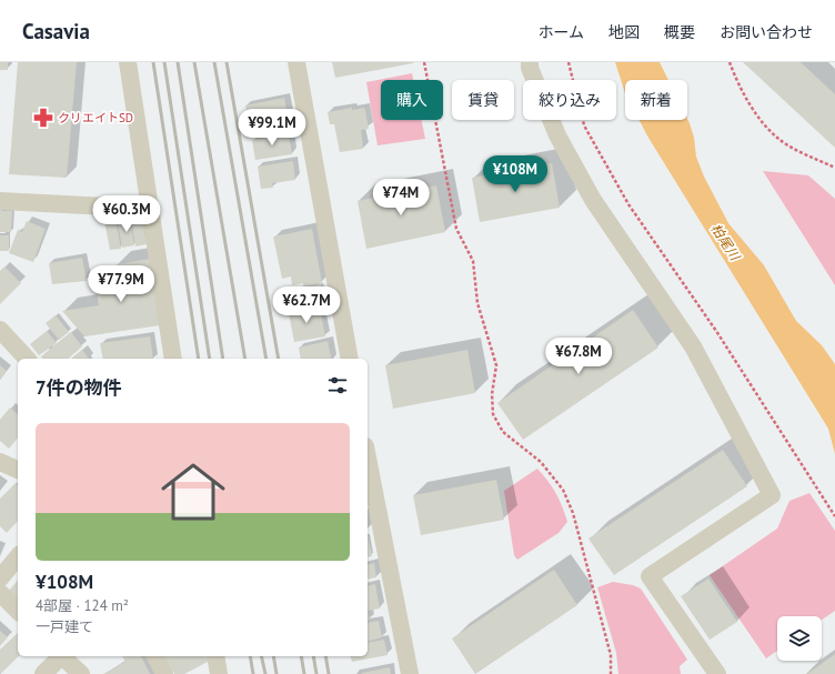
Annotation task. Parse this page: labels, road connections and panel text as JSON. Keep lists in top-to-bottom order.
{
  "water": ["柏尾川"],
  "places": {
    "pharmacy": ["クリエイトSD"]
  },
  "page": {
    "header": "Casavia",
    "nav": [
      "ホーム",
      "地図",
      "概要",
      "お問い合わせ"
    ],
    "chip": [
      "購入",
      "賃貸",
      "絞り込み",
      "新着"
    ],
    "price": [
      "¥99.1M",
      "¥108M",
      "¥74M",
      "¥60.3M",
      "¥77.9M",
      "¥62.7M",
      "¥67.8M"
    ],
    "heading": "7件の物件",
    "list": [
      {
        "name": "¥108M",
        "note": "4部屋 · 124 m² · 一戸建て"
      }
    ]
  }
}
